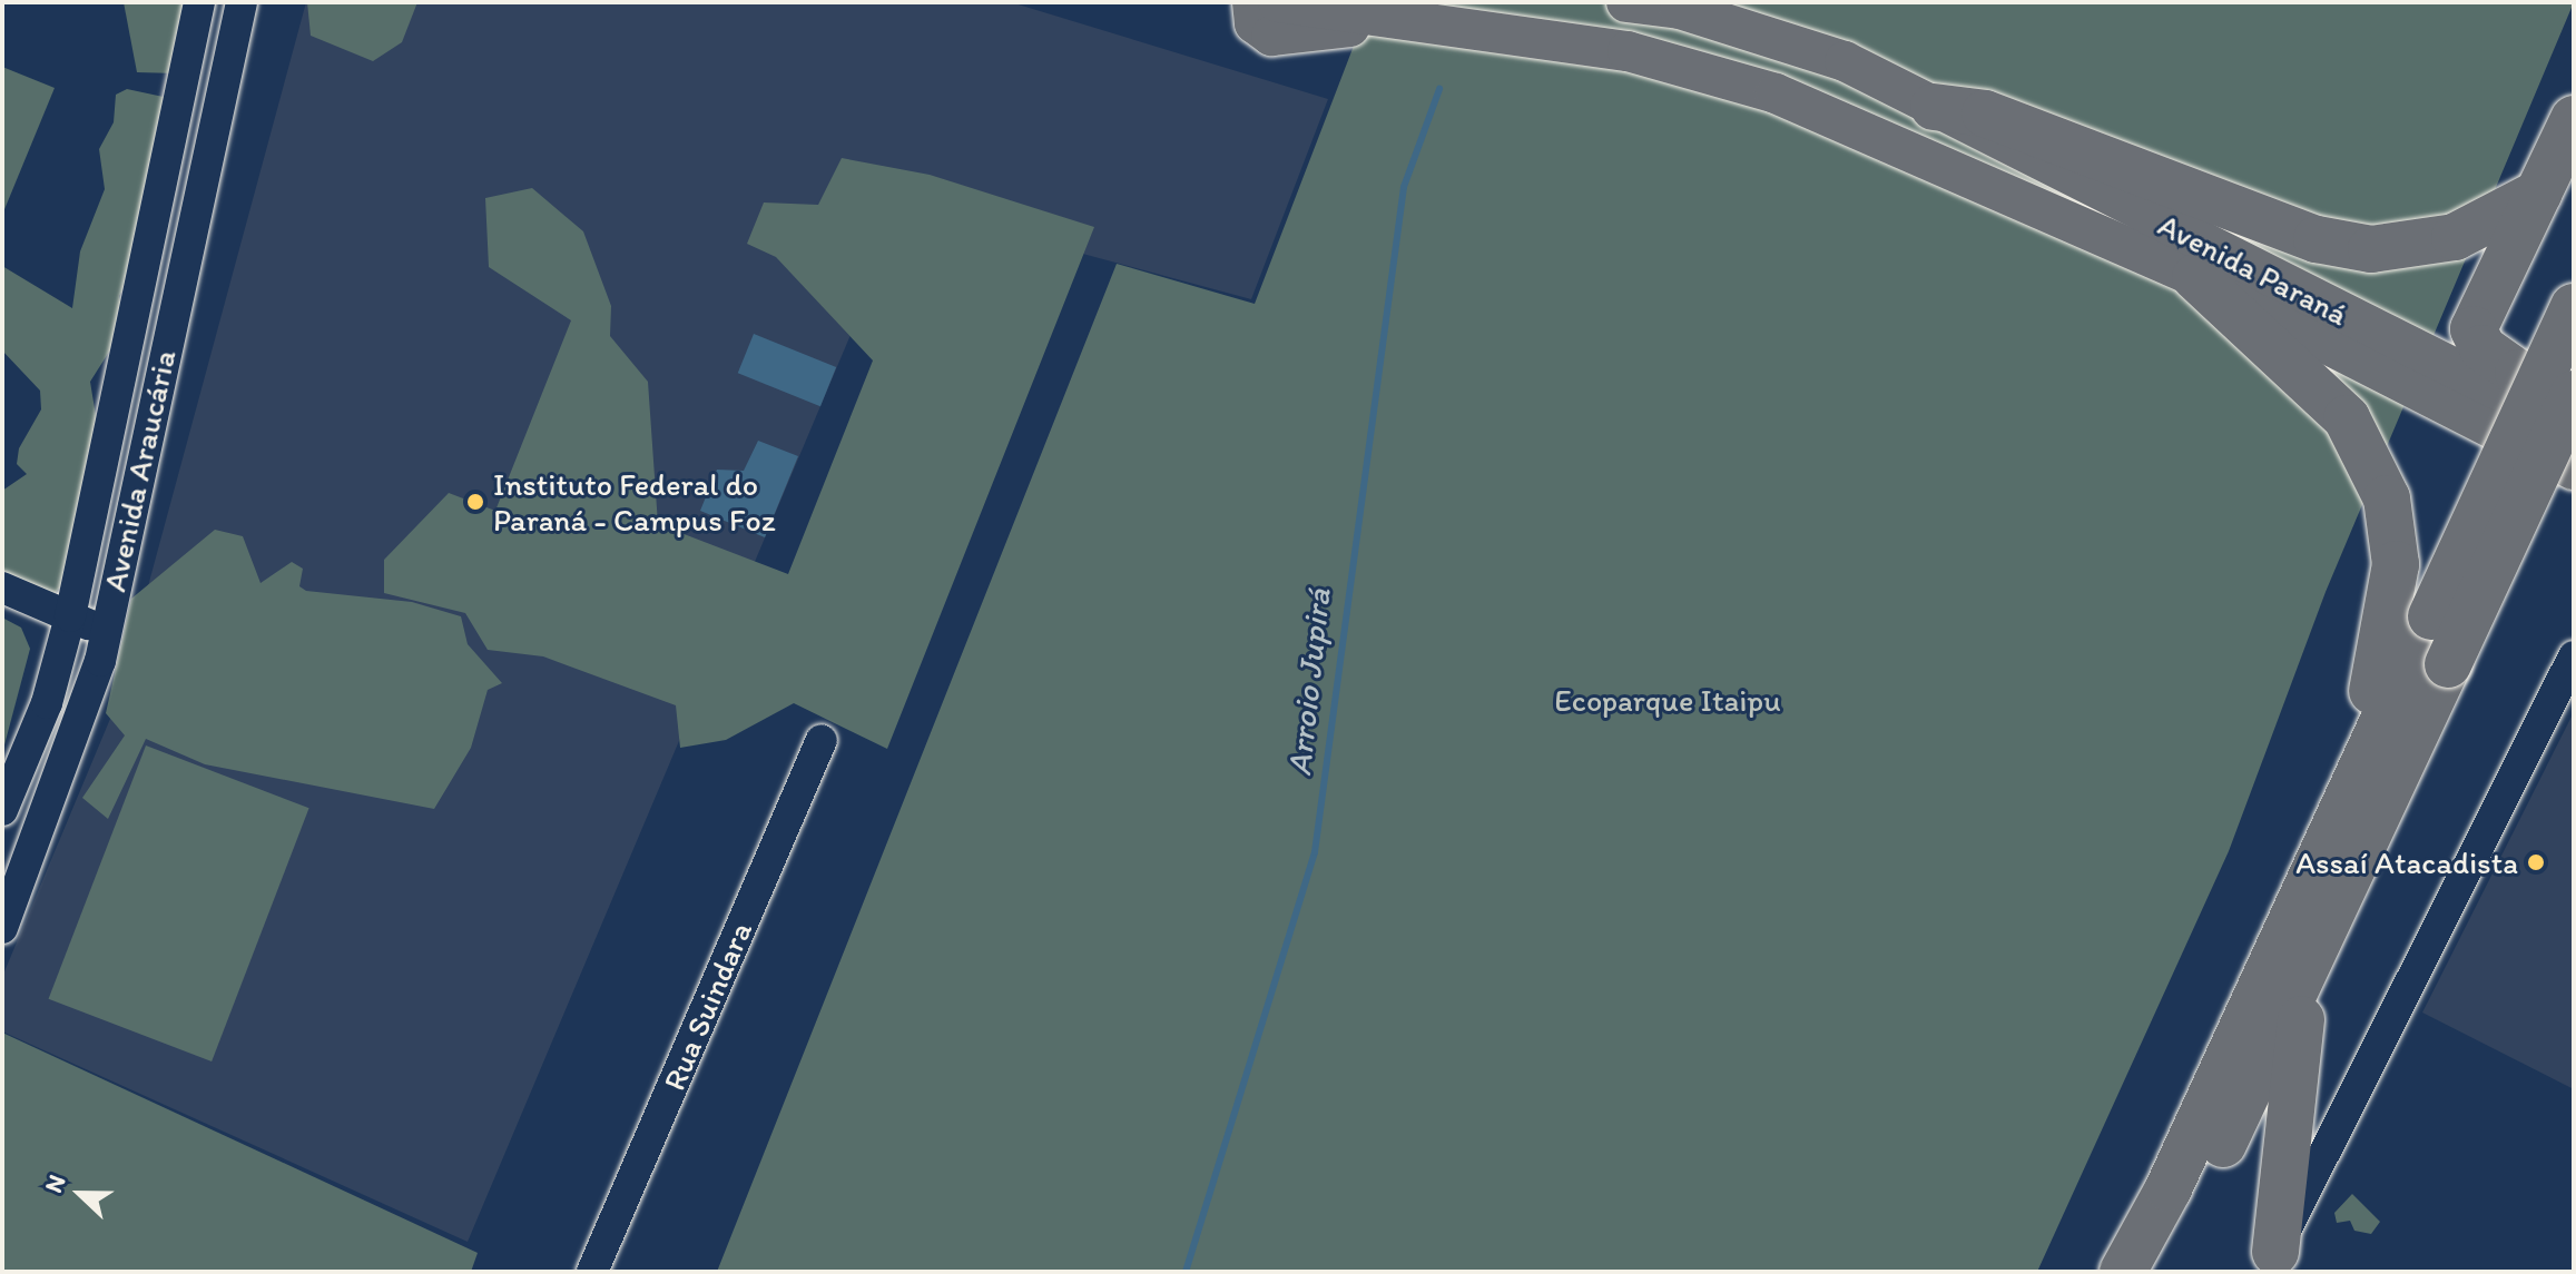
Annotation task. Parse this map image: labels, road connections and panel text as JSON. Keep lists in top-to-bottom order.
{
  "streets": {
    "main road": ["Avenida Paraná"],
    "street": ["Avenida Araucária", "Rua Suindara"]
  },
  "water": ["Arroio Jupirá"],
  "parks": ["Ecoparque Itaipu"],
  "places": ["Instituto Federal do Paraná - Campus Foz", "Assaí Atacadista"],
  "north": "left"
}
